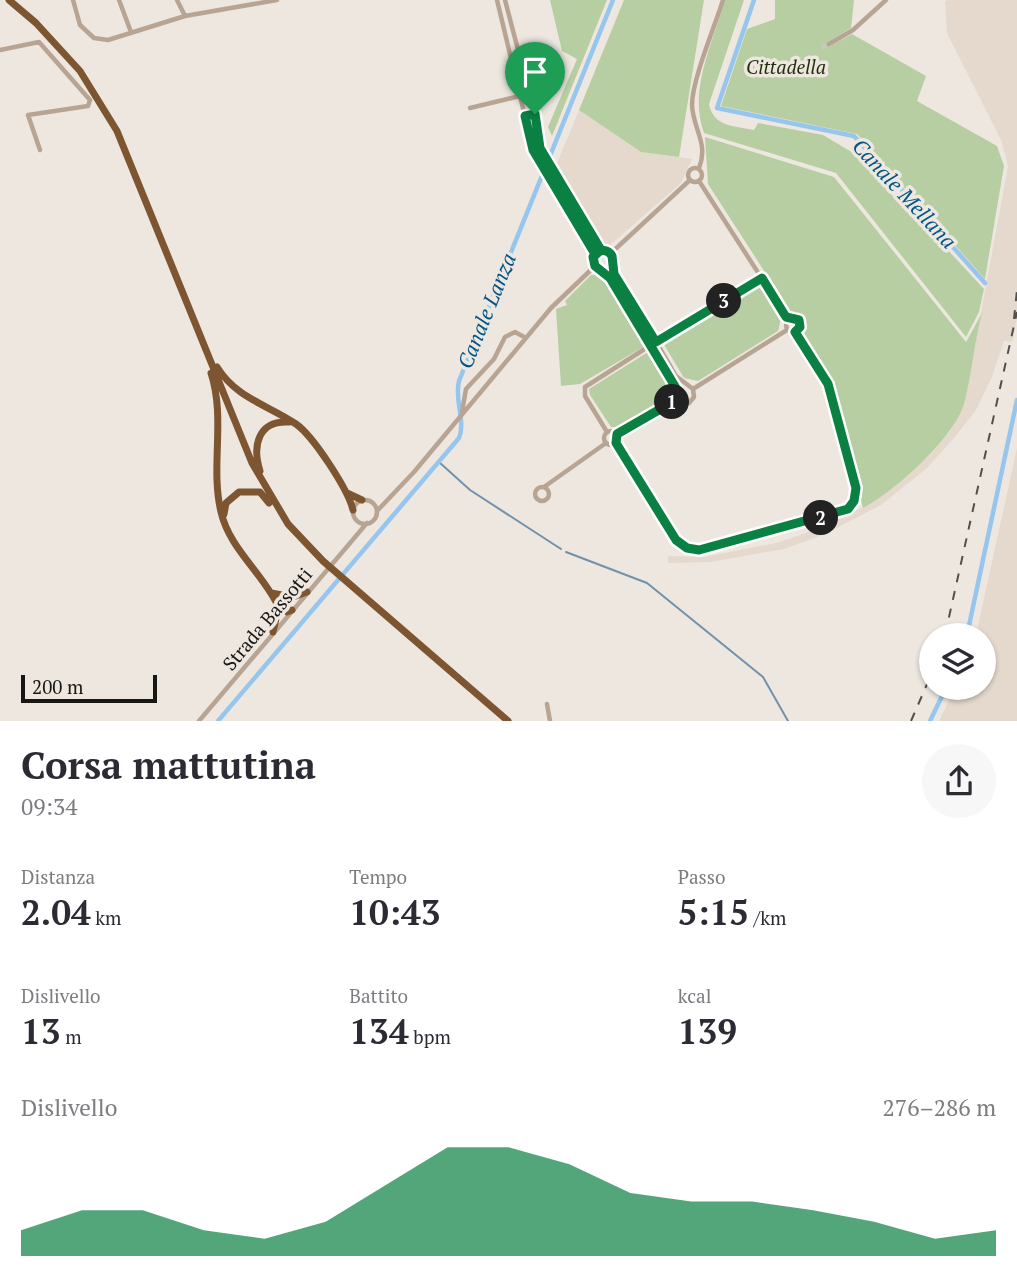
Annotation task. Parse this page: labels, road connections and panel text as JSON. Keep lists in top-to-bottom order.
{
  "streets": {
    "street": ["Strada Bassotti"]
  },
  "water": ["Canale Mellana", "Canale Lanza"],
  "parks": ["Cittadella"],
  "scale_bar": "200 m",
  "page": {
    "pins": ["3", "1", "2"],
    "scale": "200 m",
    "heading": ["Corsa mattutina", "09:34"],
    "stats": [
      ["Distanza", "2.04 km"],
      ["Tempo", "10:43"],
      ["Passo", "5:15 /km"],
      ["Dislivello", "13 m"],
      ["Battito", "134 bpm"],
      ["kcal", "139"]
    ],
    "chart": ["Dislivello", "276–286 m"]
  }
}
